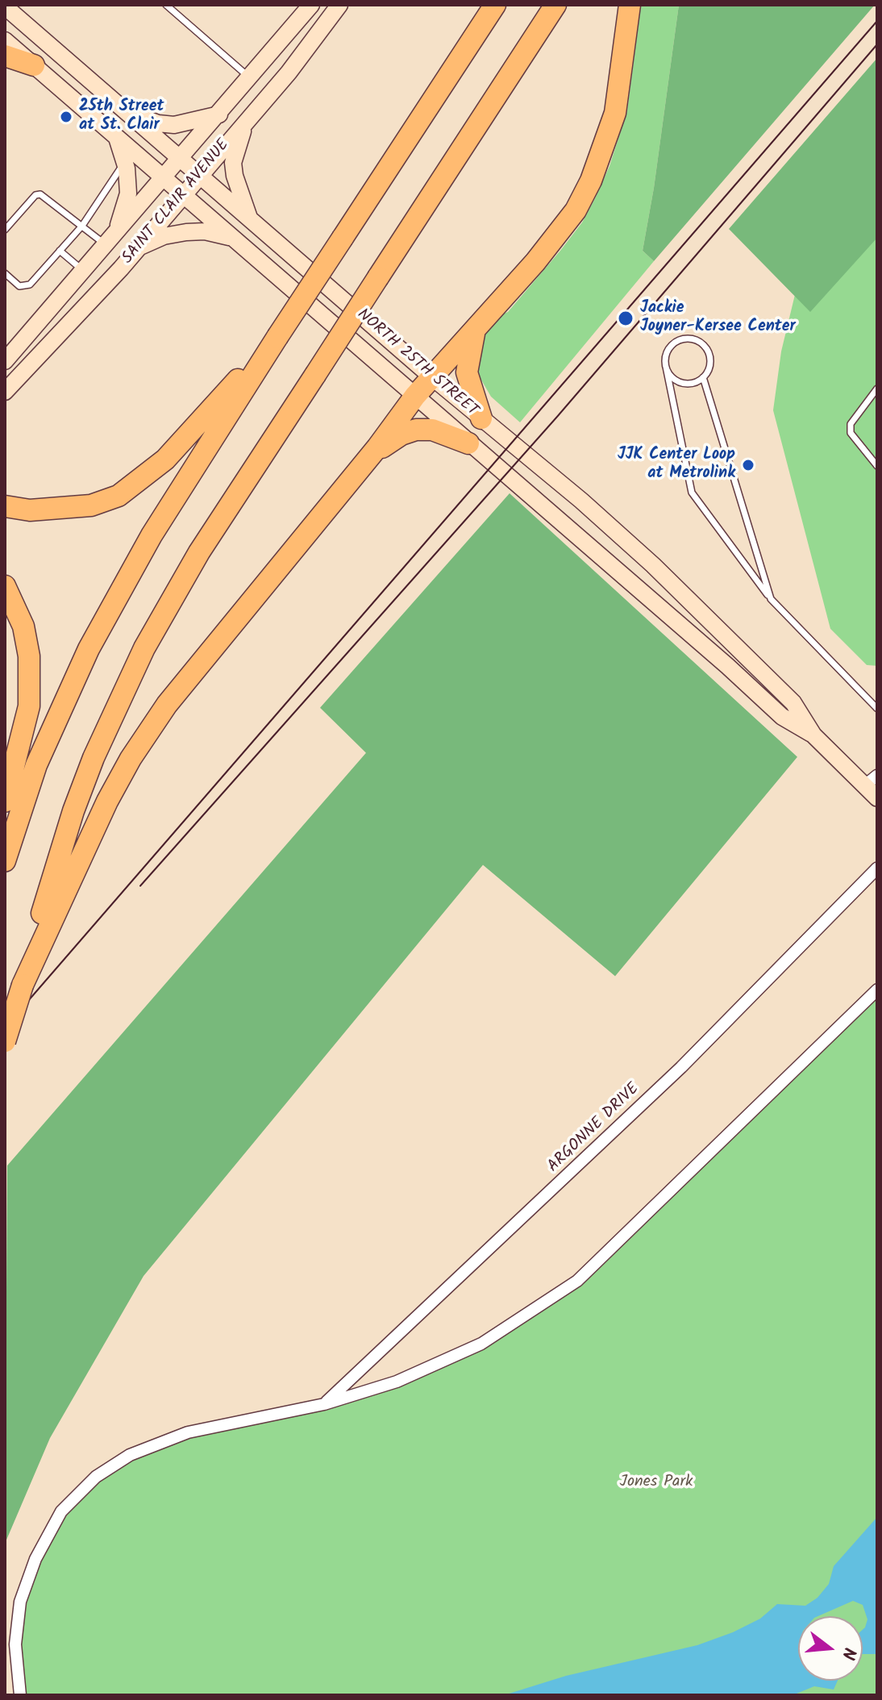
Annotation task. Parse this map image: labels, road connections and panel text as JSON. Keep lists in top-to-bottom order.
{
  "streets": {
    "main road": ["SAINT CLAIR AVENUE", "NORTH 25TH STREET"],
    "street": ["ARGONNE DRIVE"]
  },
  "crossings": [
    ["SAINT CLAIR AVENUE", "NORTH 25TH STREET"]
  ],
  "parks": ["Jones Park"],
  "places": ["25th Street at St. Clair", "Jackie Joyner-Kersee Center", "JJK Center Loop at Metrolink"],
  "north": "right"
}
